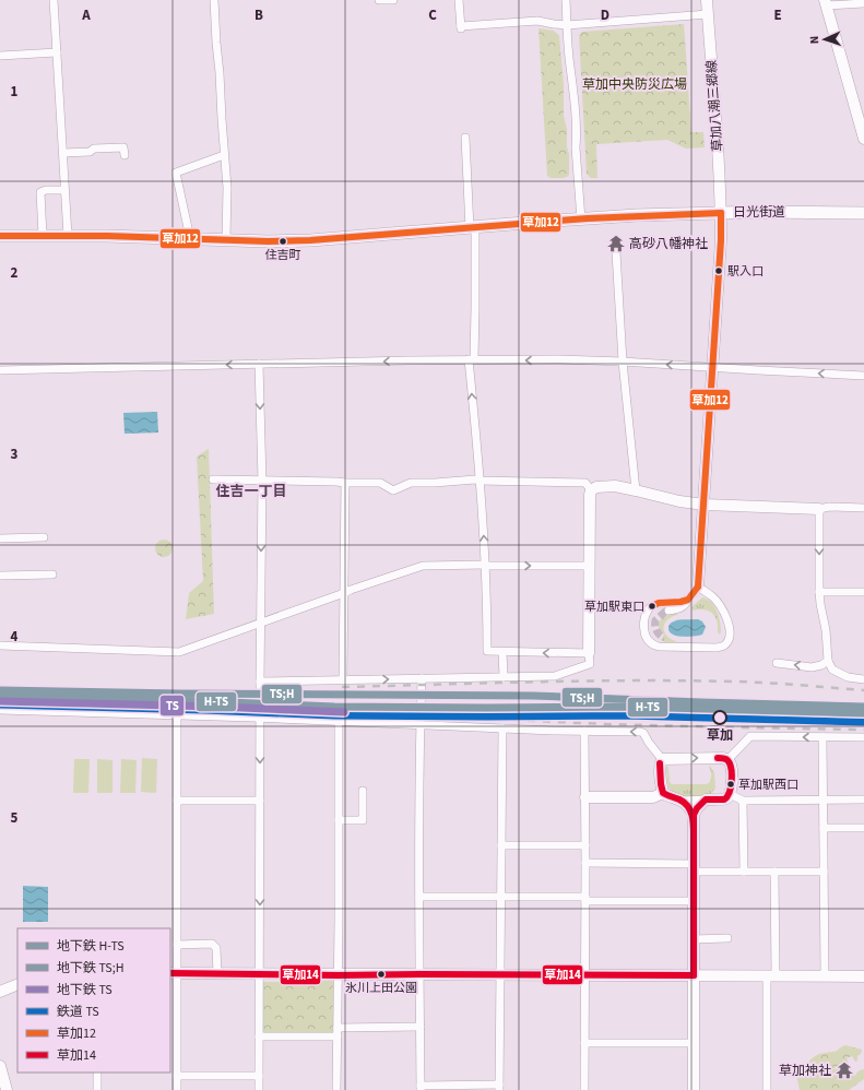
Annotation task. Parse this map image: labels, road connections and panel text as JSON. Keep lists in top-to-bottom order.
{
  "streets": {
    "main road": ["日光街道"],
    "street": ["草加八潮三郷線"]
  },
  "crossings": [
    ["草加八潮三郷線", "日光街道"]
  ],
  "districts": ["住吉一丁目"],
  "parks": ["草加中央防災広場"],
  "places": {
    "other": [
      "住吉町",
      "駅入口",
      "草加駅東口",
      "草加",
      "草加駅西口",
      "氷川上田公園"
    ],
    "temple": ["高砂八幡神社", "草加神社"]
  },
  "lines": [
    "transit line 草加12",
    "metro line TS;H",
    "metro line H-TS",
    "metro line TS",
    "rail line TS",
    "transit line 草加14"
  ],
  "legend": [
    "地下鉄 H-TS",
    "地下鉄 TS;H",
    "地下鉄 TS",
    "鉄道 TS",
    "草加12",
    "草加14"
  ],
  "north": "left",
  "grid": {
    "columns": [
      "A",
      "B",
      "C",
      "D",
      "E"
    ],
    "rows": [
      "1",
      "2",
      "3",
      "4",
      "5"
    ]
  }
}
